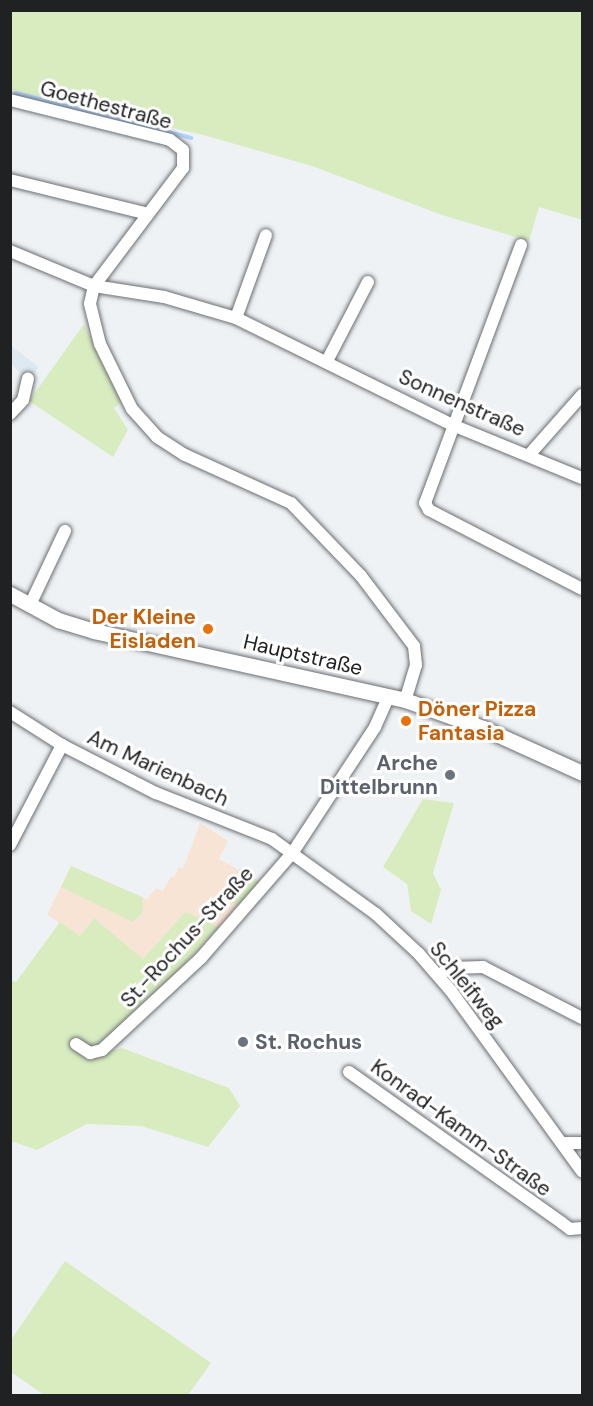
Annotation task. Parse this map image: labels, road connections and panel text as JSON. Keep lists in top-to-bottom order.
{
  "streets": {
    "street": [
      "Goethestraße",
      "Sonnenstraße",
      "Hauptstraße",
      "Am Marienbach",
      "St.-Rochus-Straße",
      "Schleifweg",
      "Konrad-Kamm-Straße"
    ]
  },
  "crossings": [
    ["Hauptstraße", "St.-Rochus-Straße"],
    ["Am Marienbach", "St.-Rochus-Straße"],
    ["Am Marienbach", "Schleifweg"],
    ["St.-Rochus-Straße", "Schleifweg"]
  ],
  "places": [
    "Der Kleine Eisladen",
    "Döner Pizza Fantasia",
    "Arche Dittelbrunn",
    "St. Rochus"
  ]
}
